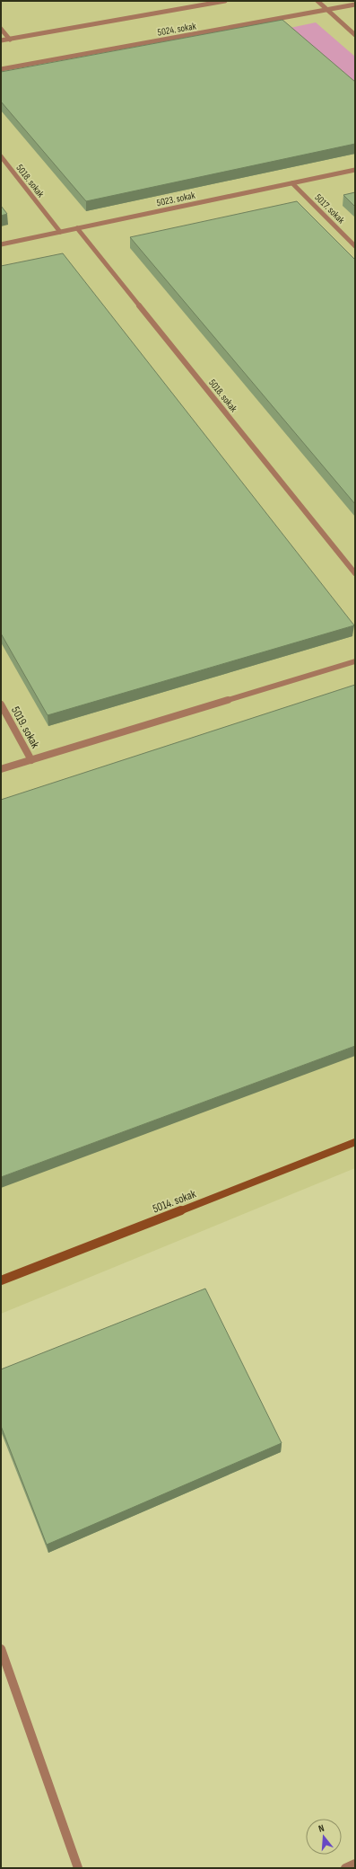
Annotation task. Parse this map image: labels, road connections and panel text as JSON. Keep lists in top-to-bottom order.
{
  "streets": {
    "street": [
      "5024. sokak",
      "5018. sokak",
      "5023. sokak",
      "5017. sokak",
      "5019. sokak",
      "5014. sokak"
    ]
  },
  "crossings": [
    ["5018. sokak", "5023. sokak"],
    ["5023. sokak", "5017. sokak"]
  ],
  "north": "top"
}
